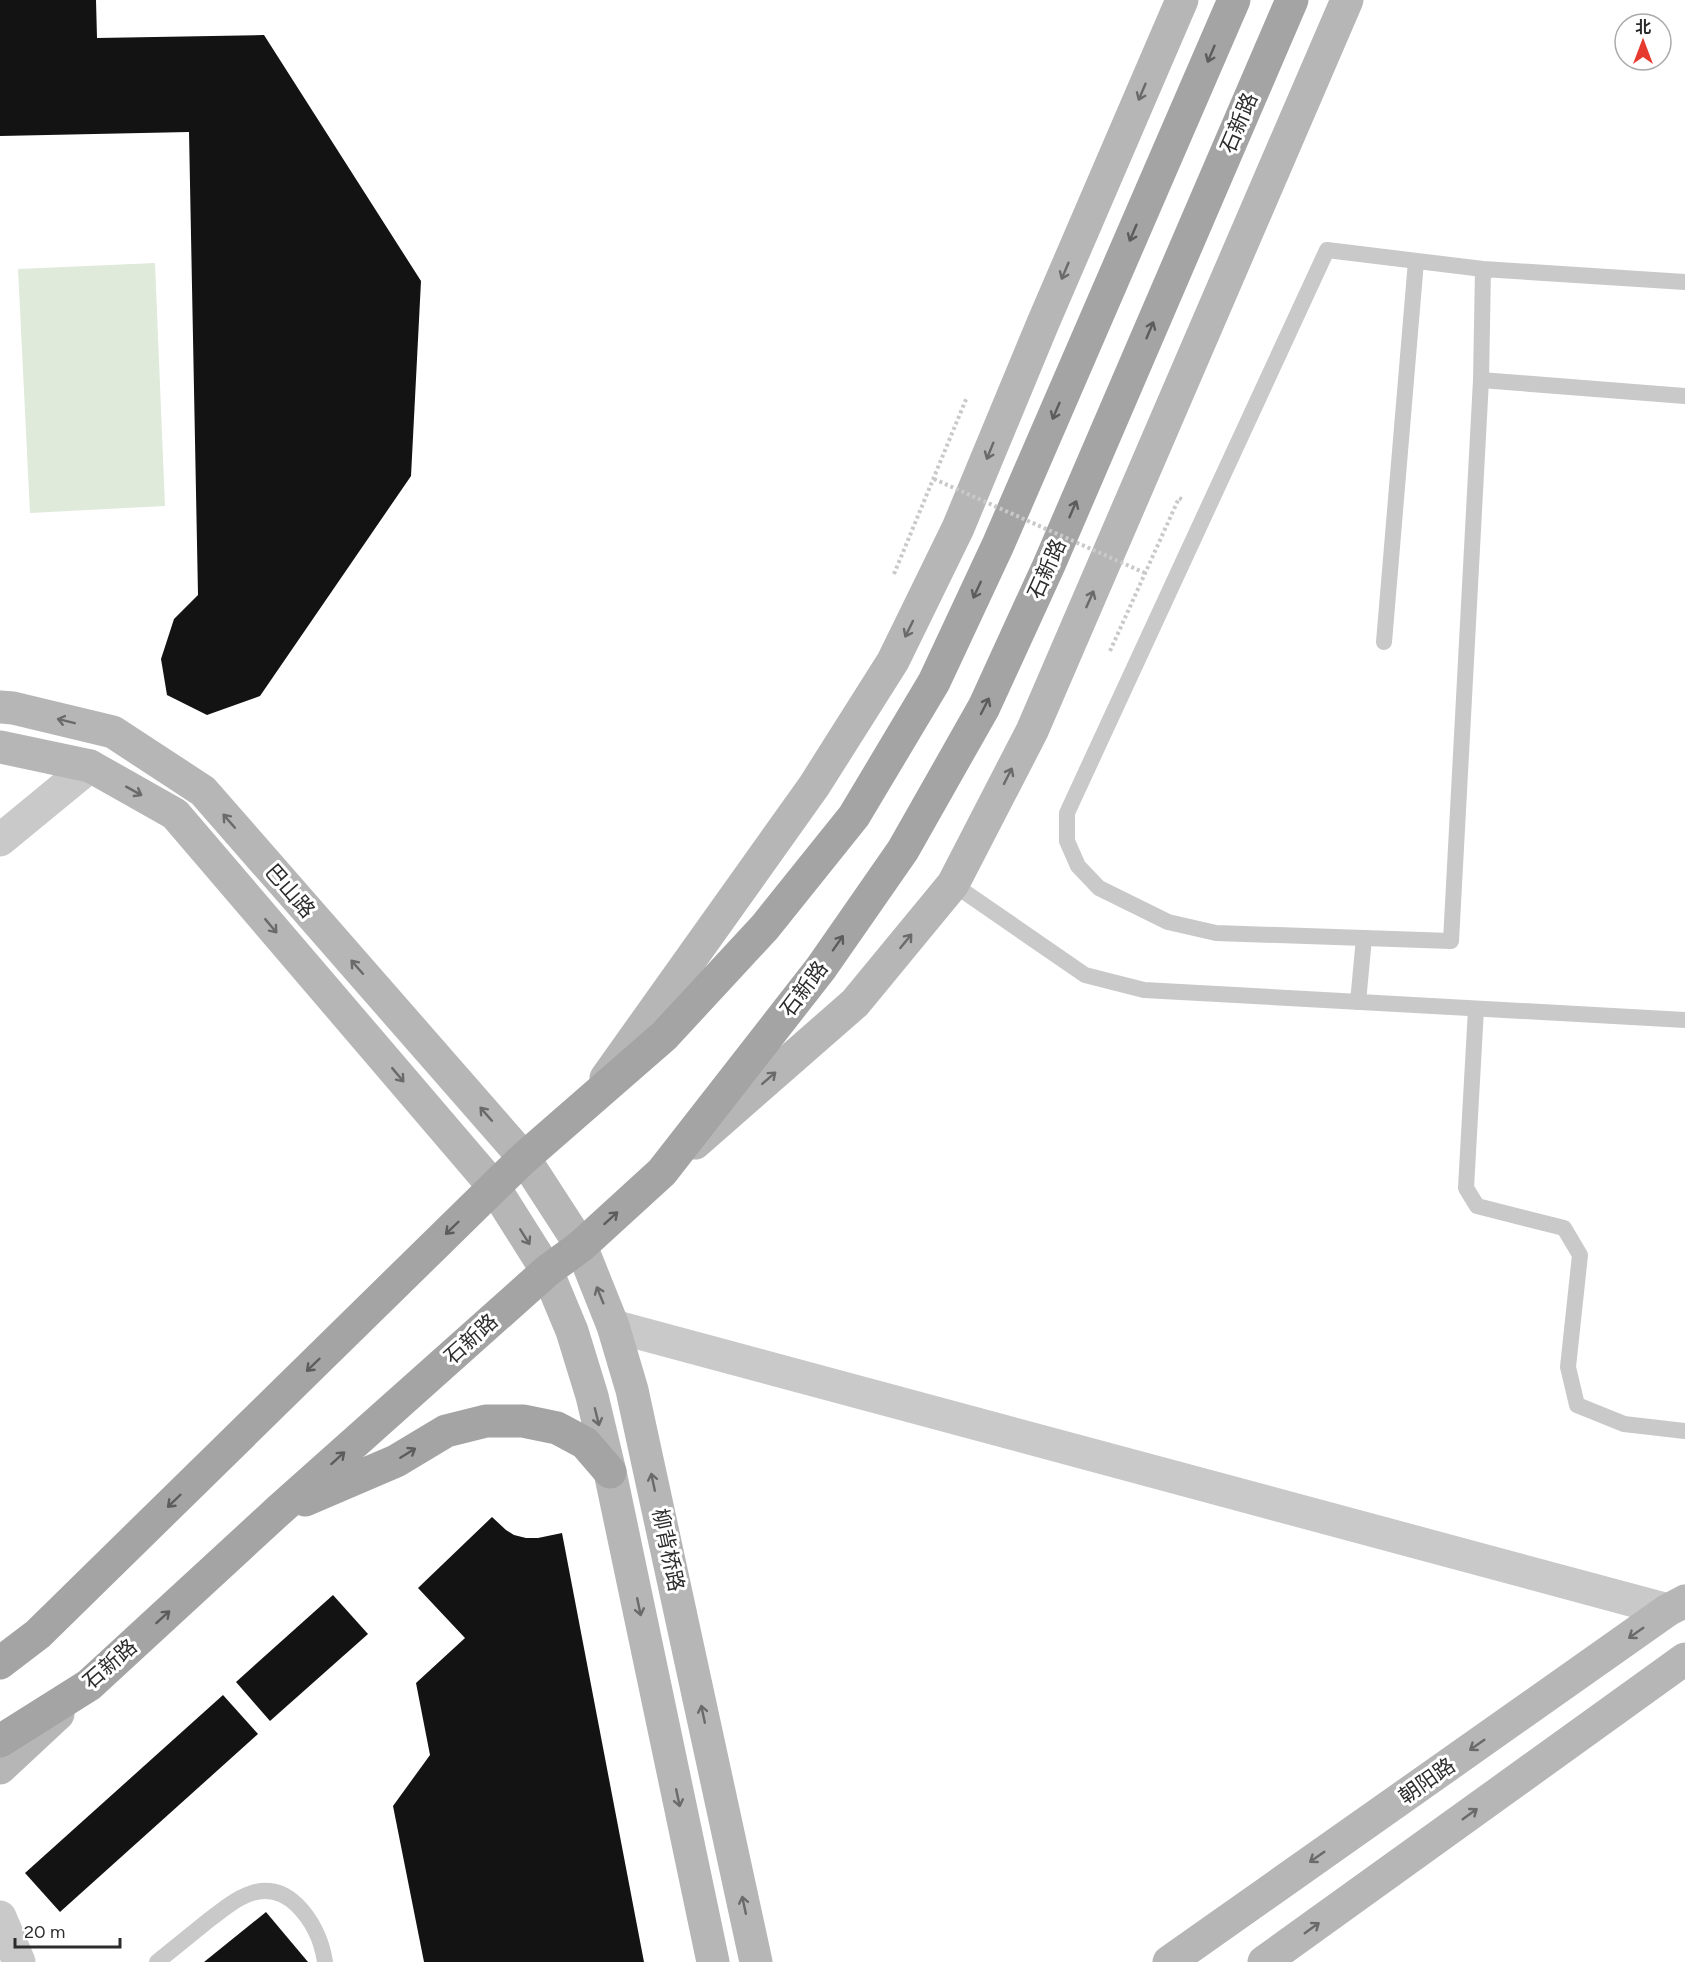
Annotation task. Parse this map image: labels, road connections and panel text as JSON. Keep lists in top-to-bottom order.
{
  "streets": {
    "main road": ["石新路"],
    "street": ["巴山路", "柳背桥路", "朝阳路"]
  },
  "crossings": [
    ["石新路", "柳背桥路"],
    ["巴山路", "柳背桥路"]
  ],
  "scale_bar": "20 m",
  "north": "top"
}
